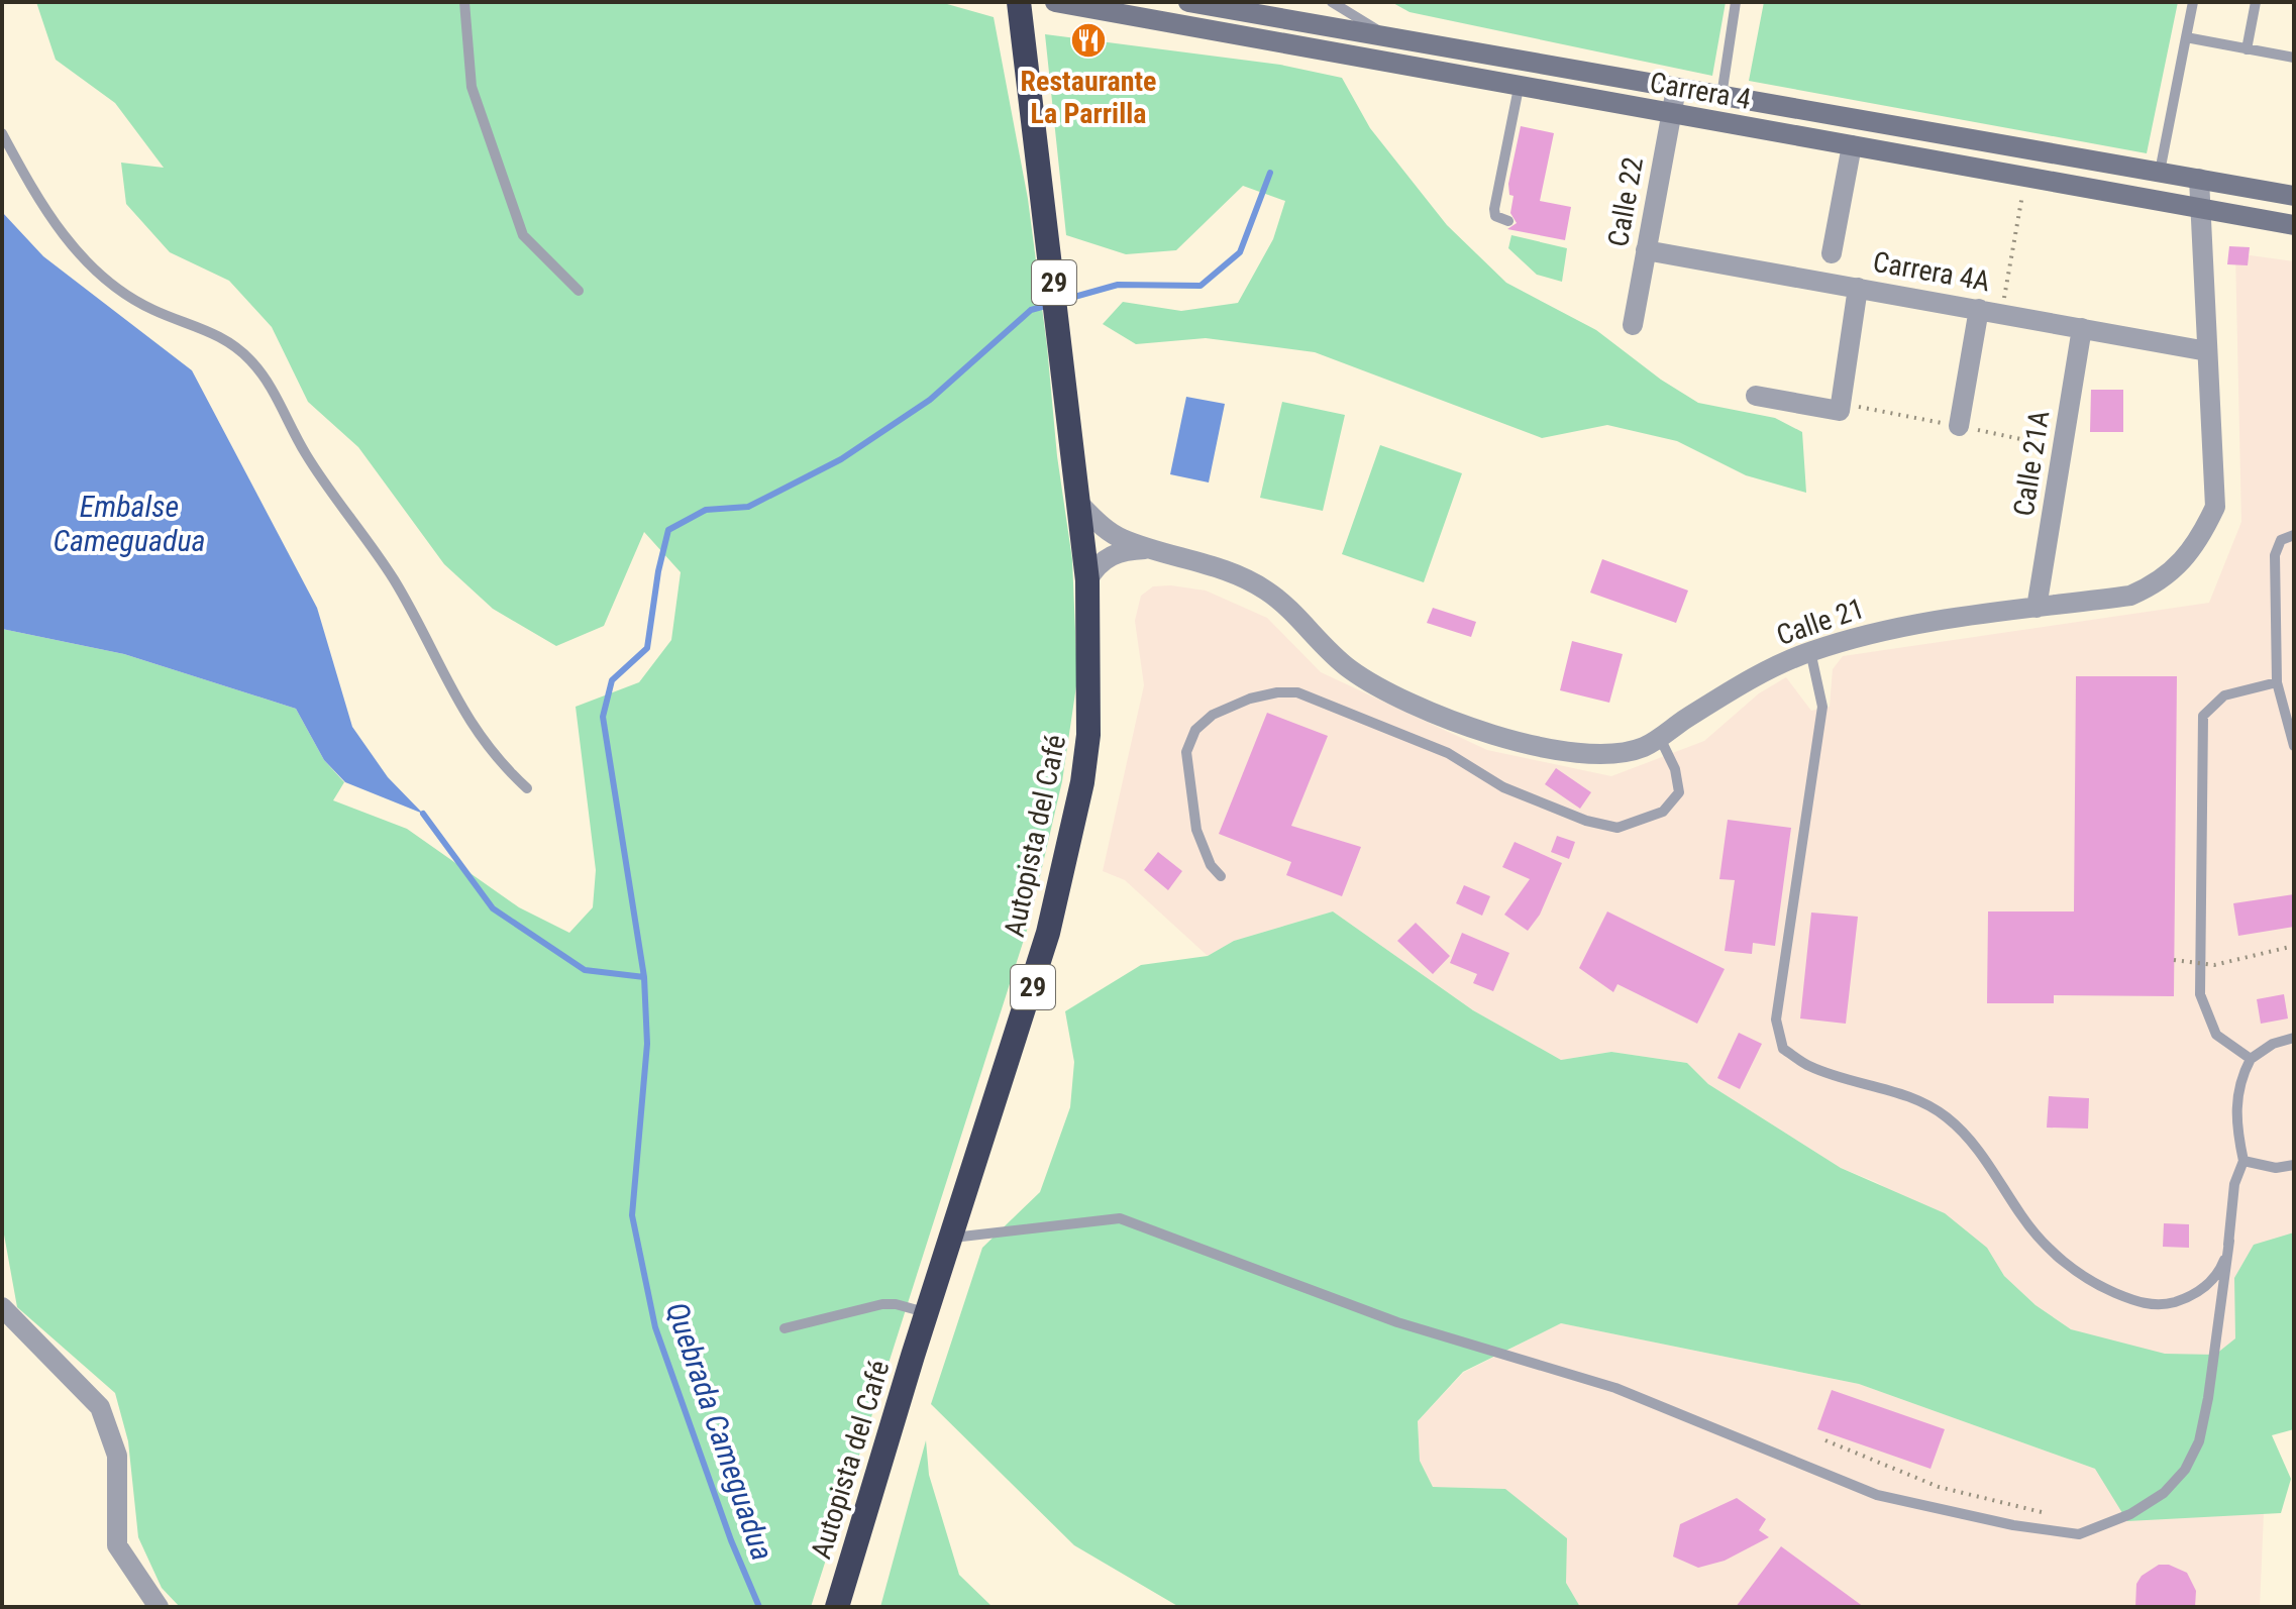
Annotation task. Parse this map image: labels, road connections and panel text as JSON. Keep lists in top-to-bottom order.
{
  "streets": {
    "highway": ["29", "Autopista del Café"],
    "main road": ["Carrera 4"],
    "street": [
      "Calle 22",
      "Carrera 4A",
      "Calle 21A",
      "Calle 21"
    ]
  },
  "crossings": [
    ["Carrera 4", "Calle 22"],
    ["Carrera 4", "Calle 21"],
    ["Calle 22", "Carrera 4A"],
    ["Carrera 4A", "Calle 21A"],
    ["Carrera 4A", "Calle 21"],
    ["Calle 21A", "Calle 21"],
    ["Calle 21", "Autopista del Café"]
  ],
  "water": ["Embalse Cameguadua", "Quebrada Cameguadua"],
  "places": {
    "restaurant": ["Restaurante La Parrilla"]
  }
}
